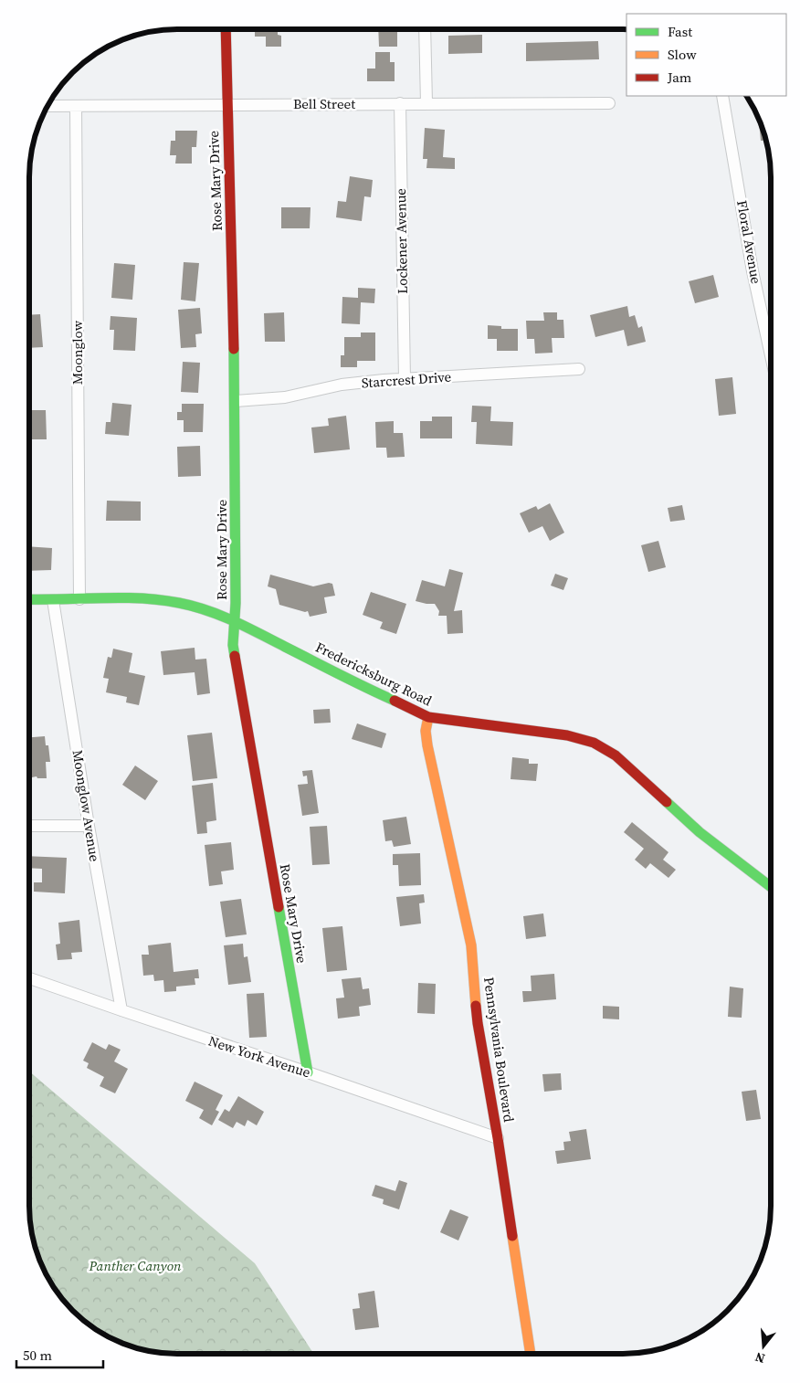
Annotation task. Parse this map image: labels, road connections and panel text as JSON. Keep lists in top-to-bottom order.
{
  "streets": {
    "street": [
      "Bell Street",
      "Rose Mary Drive",
      "Lockener Avenue",
      "Floral Avenue",
      "Moonglow",
      "Starcrest Drive",
      "Fredericksburg Road",
      "Moonglow Avenue",
      "Pennsylvania Boulevard",
      "New York Avenue"
    ]
  },
  "crossings": [
    ["Bell Street", "Rose Mary Drive"],
    ["Bell Street", "Lockener Avenue"],
    ["Bell Street", "Moonglow"],
    ["Rose Mary Drive", "Starcrest Drive"],
    ["Rose Mary Drive", "Fredericksburg Road"],
    ["Rose Mary Drive", "New York Avenue"],
    ["Lockener Avenue", "Starcrest Drive"],
    ["Moonglow", "Fredericksburg Road"],
    ["Fredericksburg Road", "Moonglow Avenue"],
    ["Fredericksburg Road", "Pennsylvania Boulevard"],
    ["Moonglow Avenue", "New York Avenue"],
    ["Pennsylvania Boulevard", "New York Avenue"]
  ],
  "parks": ["Panther Canyon"],
  "legend": ["Fast", "Slow", "Jam"],
  "scale_bar": "50 m",
  "north": "bottom"
}
